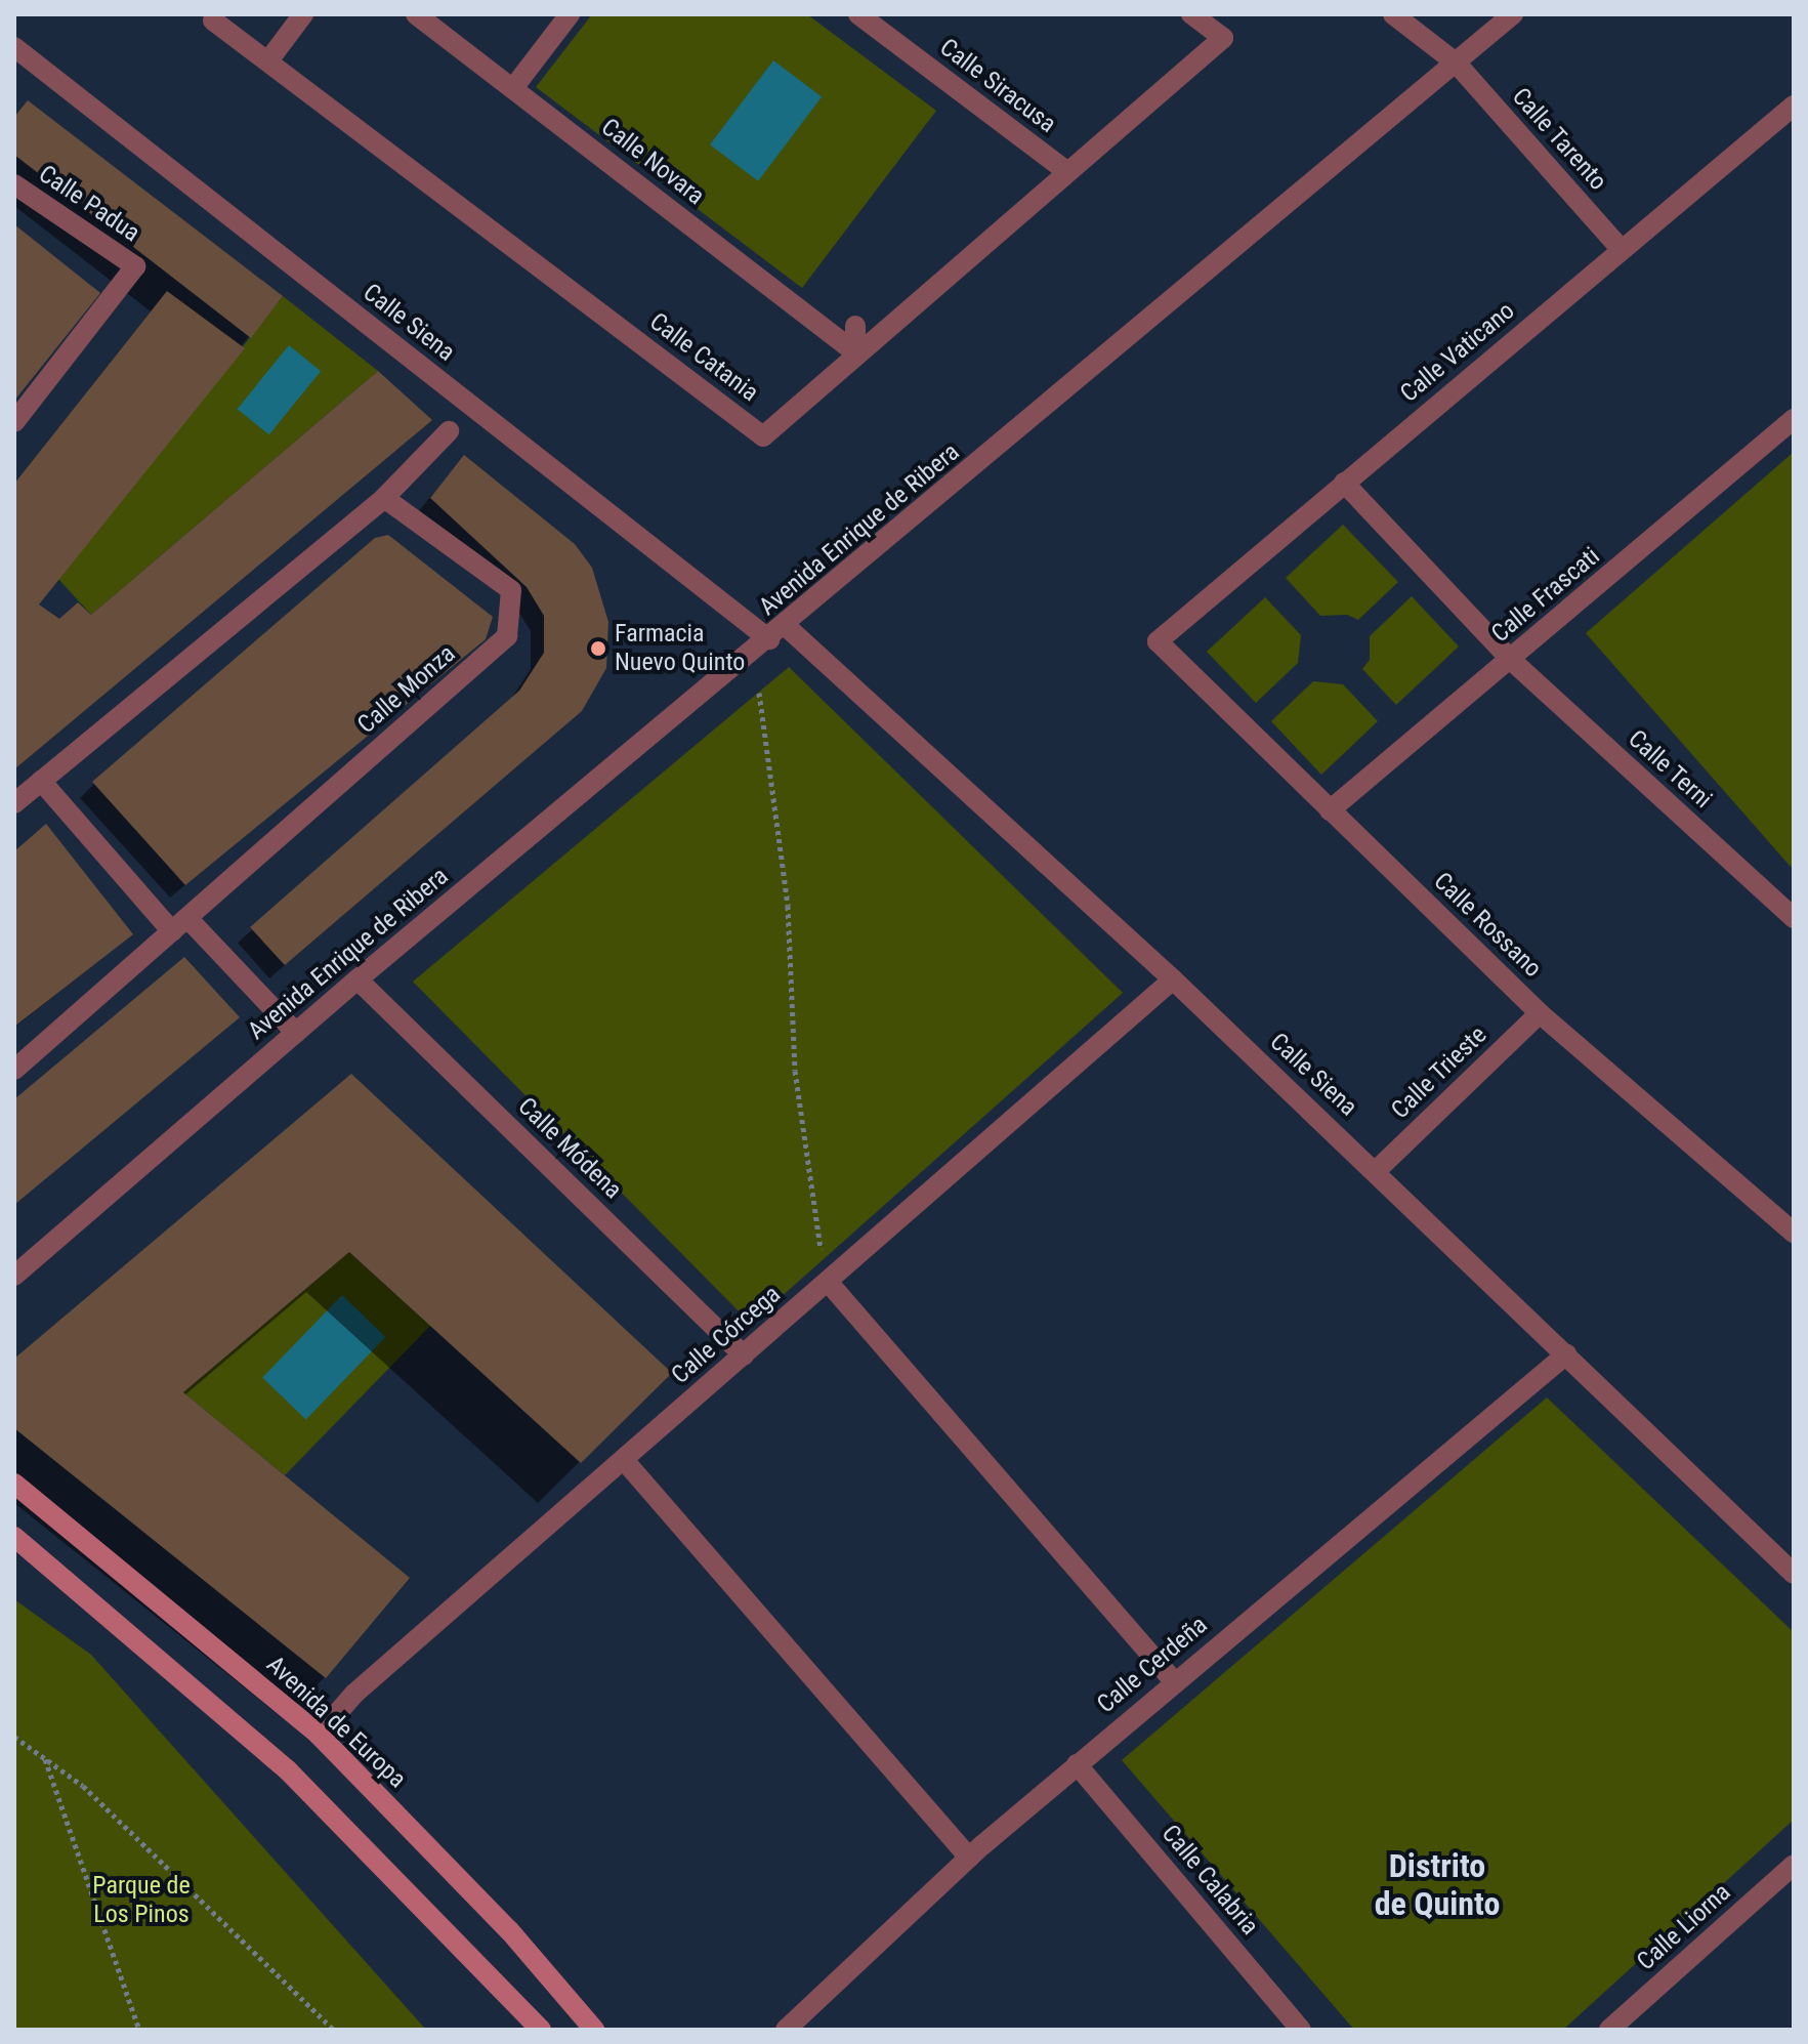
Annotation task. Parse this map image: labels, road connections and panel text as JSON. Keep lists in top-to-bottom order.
{
  "streets": {
    "main road": ["Avenida de Europa"],
    "street": [
      "Calle Siracusa",
      "Calle Tarento",
      "Calle Novara",
      "Calle Padua",
      "Calle Siena",
      "Calle Vaticano",
      "Calle Catania",
      "Avenida Enrique de Ribera",
      "Calle Frascati",
      "Calle Monza",
      "Calle Terni",
      "Calle Rossano",
      "Calle Trieste",
      "Calle Módena",
      "Calle Córcega",
      "Calle Cerdeña",
      "Calle Calabria",
      "Calle Liorna"
    ]
  },
  "crossings": [
    ["Calle Siracusa", "Calle Catania"],
    ["Calle Tarento", "Calle Vaticano"],
    ["Calle Tarento", "Avenida Enrique de Ribera"],
    ["Calle Novara", "Calle Catania"],
    ["Calle Siena", "Avenida Enrique de Ribera"],
    ["Calle Siena", "Calle Trieste"],
    ["Calle Siena", "Calle Córcega"],
    ["Calle Siena", "Calle Cerdeña"],
    ["Calle Vaticano", "Calle Terni"],
    ["Calle Vaticano", "Calle Rossano"],
    ["Avenida Enrique de Ribera", "Calle Módena"],
    ["Calle Frascati", "Calle Terni"],
    ["Calle Frascati", "Calle Rossano"],
    ["Calle Rossano", "Calle Trieste"],
    ["Calle Módena", "Calle Córcega"],
    ["Calle Córcega", "Avenida de Europa"],
    ["Calle Cerdeña", "Calle Calabria"]
  ],
  "districts": ["Distrito de Quinto"],
  "parks": ["Parque de Los Pinos"],
  "places": ["Farmacia Nuevo Quinto"]
}
